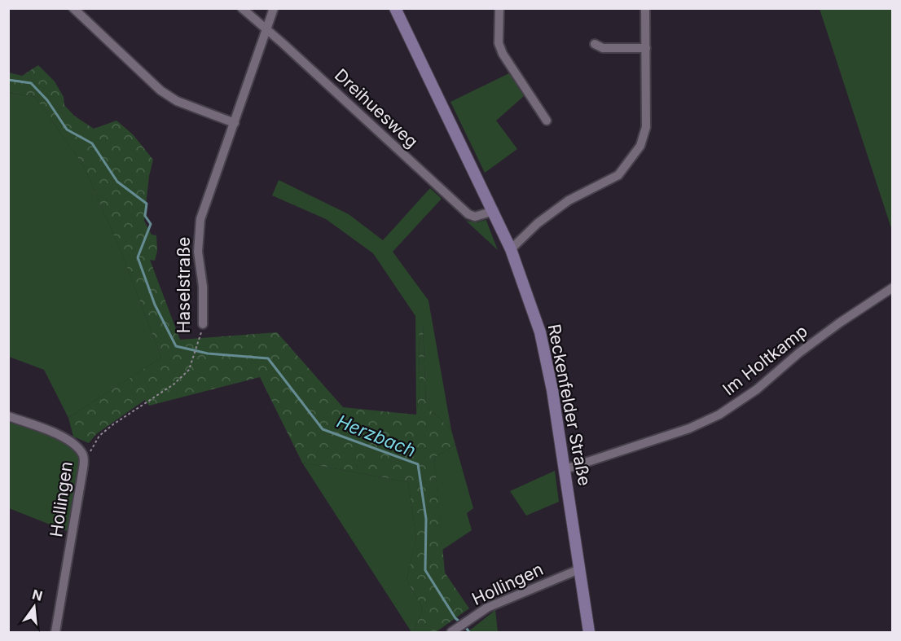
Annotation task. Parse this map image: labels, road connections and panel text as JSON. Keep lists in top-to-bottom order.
{
  "streets": {
    "street": [
      "Dreihuesweg",
      "Haselstraße",
      "Im Holtkamp",
      "Reckenfelder Straße",
      "Hollingen"
    ]
  },
  "crossings": [
    ["Dreihuesweg", "Haselstraße"],
    ["Dreihuesweg", "Reckenfelder Straße"],
    ["Haselstraße", "Hollingen"],
    ["Im Holtkamp", "Reckenfelder Straße"],
    ["Reckenfelder Straße", "Hollingen"]
  ],
  "water": ["Herzbach"],
  "north": "top"
}
